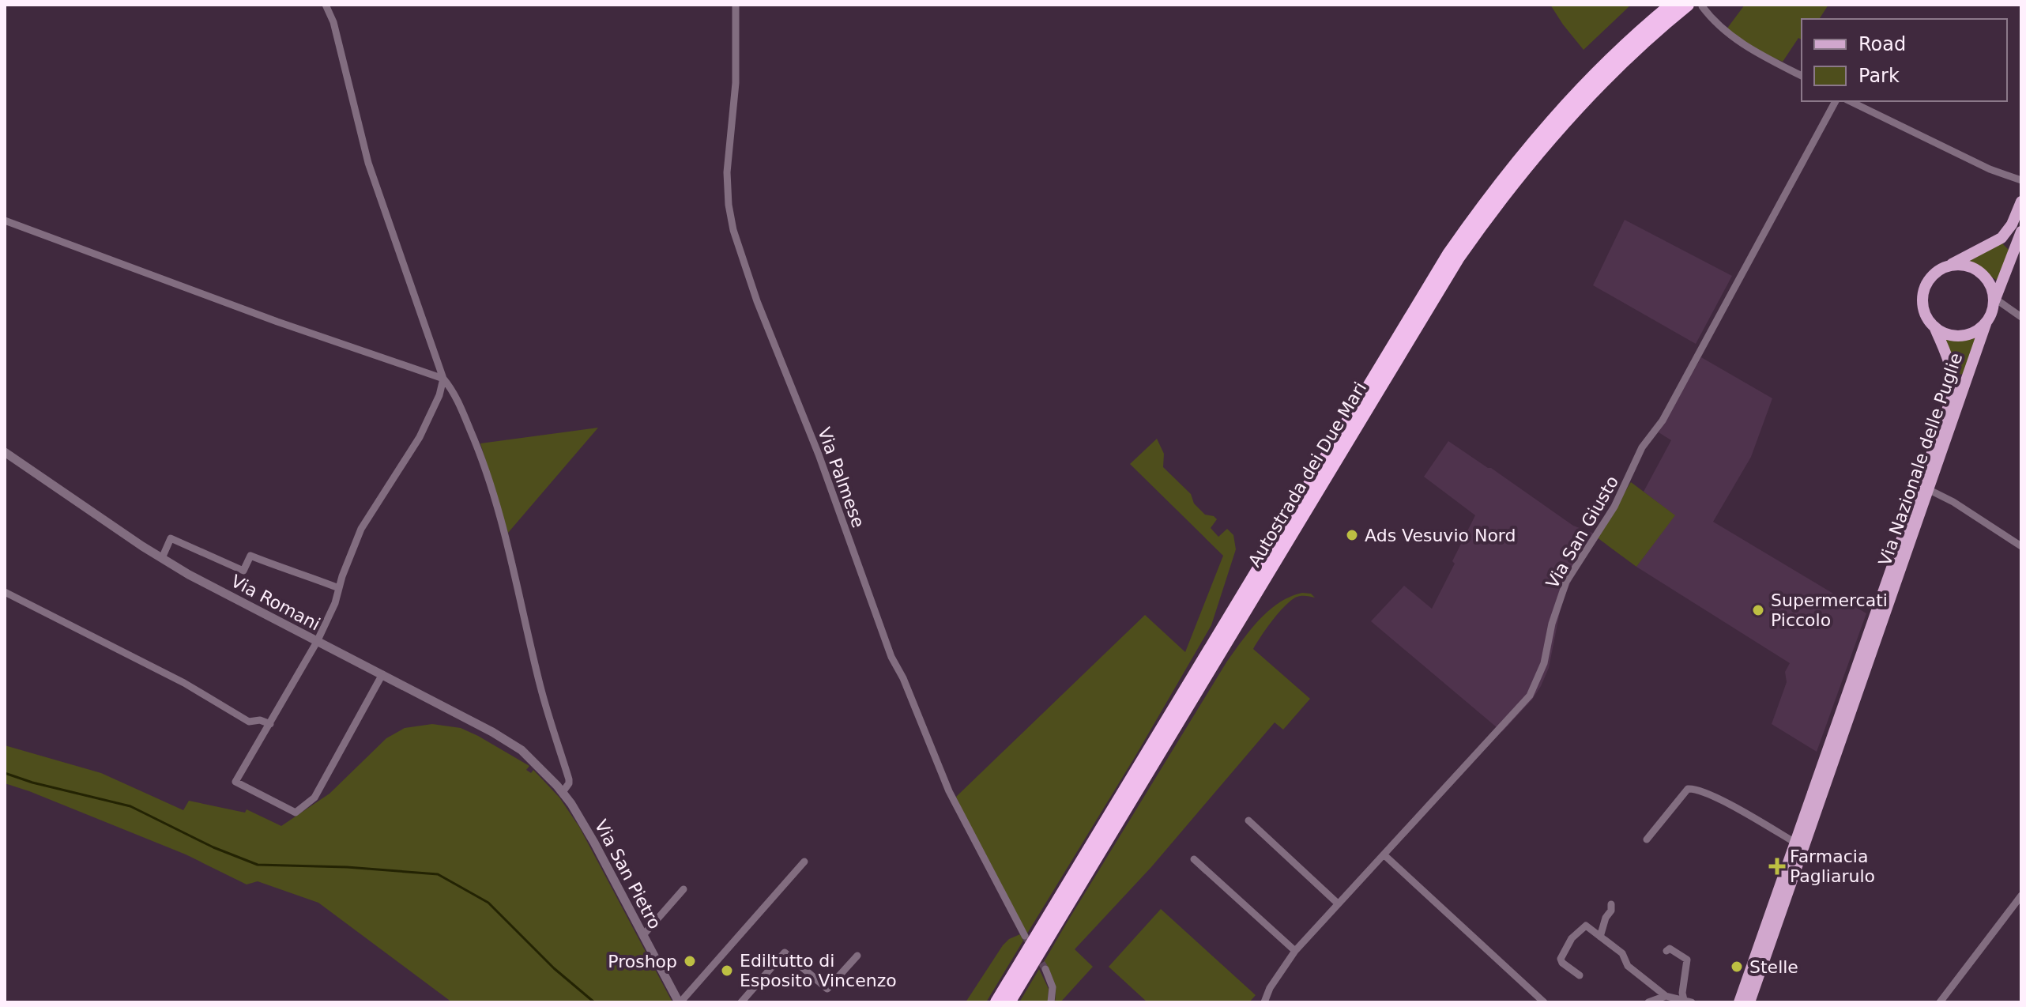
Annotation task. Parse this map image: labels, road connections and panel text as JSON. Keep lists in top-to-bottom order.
{
  "streets": {
    "highway": ["Autostrada dei Due Mari"],
    "main road": ["Via Nazionale delle Puglie"],
    "street": [
      "Via Palmese",
      "Via San Giusto",
      "Via Romani",
      "Via San Pietro"
    ]
  },
  "crossings": [
    ["Via Romani", "Via San Pietro"]
  ],
  "places": {
    "other": [
      "Ads Vesuvio Nord",
      "Supermercati Piccolo",
      "Proshop",
      "Stelle",
      "Ediltutto di Esposito Vincenzo"
    ],
    "health": ["Farmacia Pagliarulo"]
  },
  "legend": ["Road", "Park"]
}
